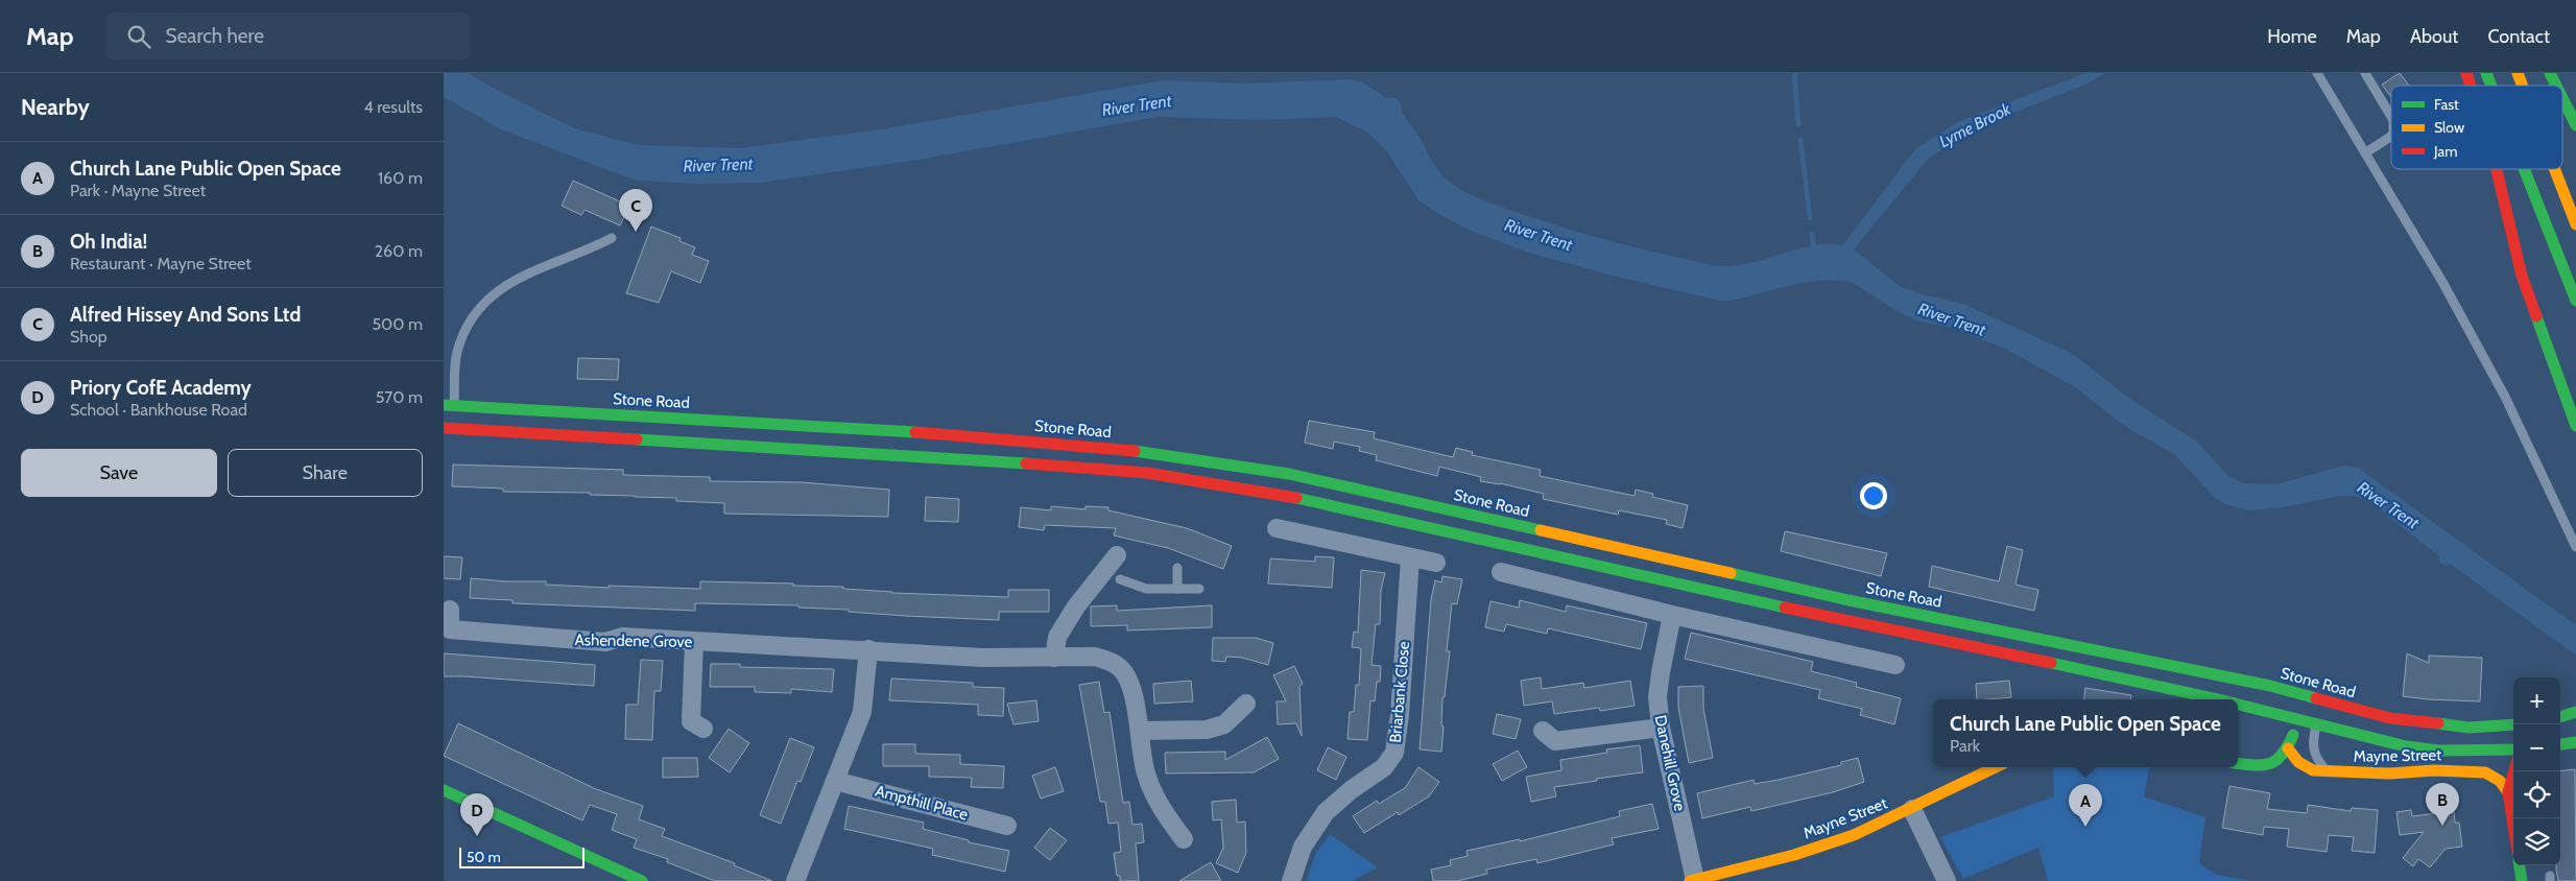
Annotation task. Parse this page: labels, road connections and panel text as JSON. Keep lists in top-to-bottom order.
{
  "streets": {
    "main road": ["Stone Road", "Mayne Street"],
    "street": [
      "Ashendene Grove",
      "Briarbank Close",
      "Danehill Grove",
      "Ampthill Place"
    ]
  },
  "crossings": [
    ["Mayne Street", "Danehill Grove"]
  ],
  "water": ["River Trent", "Lyme Brook"],
  "legend": ["Fast", "Slow", "Jam"],
  "scale_bar": "50 m",
  "page": {
    "header": "Map",
    "search": "Search here",
    "nav": [
      "Home",
      "Map",
      "About",
      "Contact"
    ],
    "heading": ["Nearby", "4 results"],
    "list": [
      {
        "mark": "A",
        "name": "Church Lane Public Open Space",
        "note": "Park · Mayne Street",
        "value": "160 m"
      },
      {
        "mark": "B",
        "name": "Oh India!",
        "note": "Restaurant · Mayne Street",
        "value": "260 m"
      },
      {
        "mark": "C",
        "name": "Alfred Hissey And Sons Ltd",
        "note": "Shop",
        "value": "500 m"
      },
      {
        "mark": "D",
        "name": "Priory CofE Academy",
        "note": "School · Bankhouse Road",
        "value": "570 m"
      }
    ],
    "pins": [
      "C",
      "B",
      "A",
      "D"
    ],
    "buttons": ["Save", "Share"],
    "map_buttons": ["+", "−"],
    "popup": ["Church Lane Public Open Space", "Park"],
    "scale": "50 m"
  }
}
